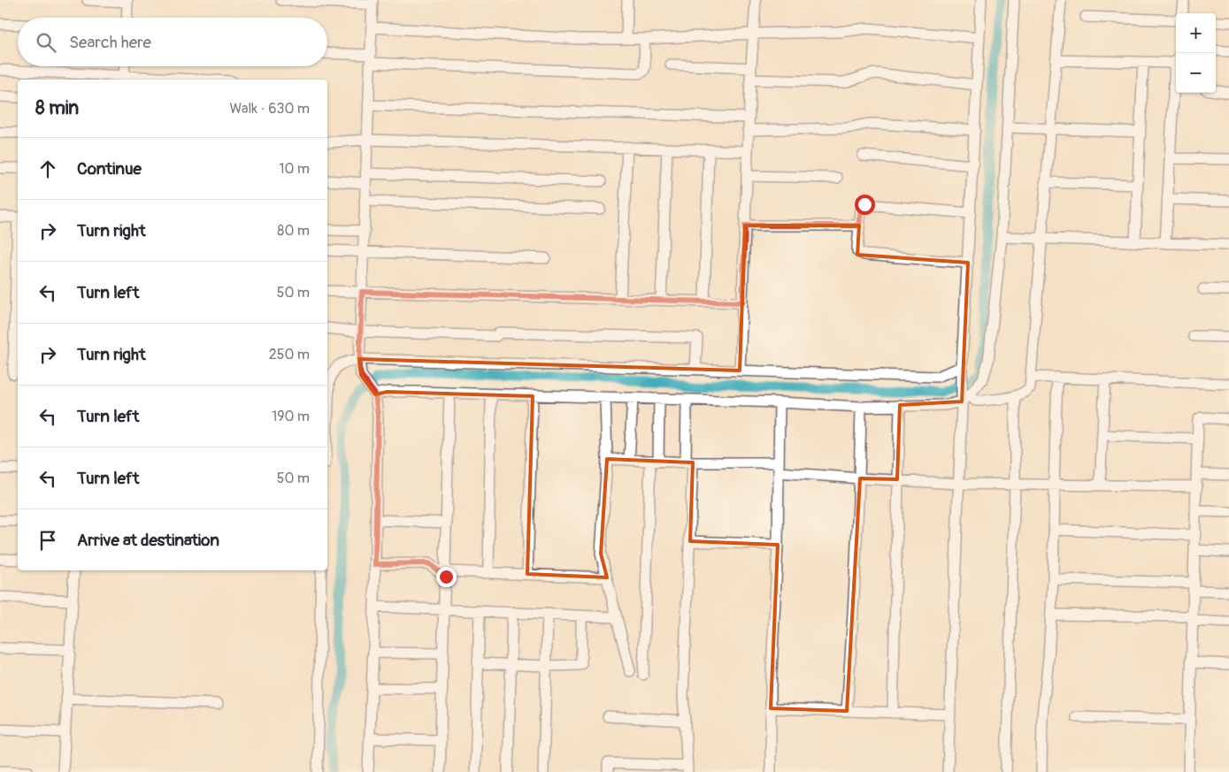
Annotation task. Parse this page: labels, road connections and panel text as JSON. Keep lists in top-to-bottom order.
{
  "page": {
    "map_buttons": ["+", "−"],
    "search": "Search here",
    "heading": ["8 min", "Walk · 630 m"],
    "list": [
      ["Continue", "10 m"],
      ["Turn right", "80 m"],
      ["Turn left", "50 m"],
      ["Turn right", "250 m"],
      ["Turn left", "190 m"],
      ["Turn left", "50 m"],
      "Arrive at destination"
    ]
  }
}
